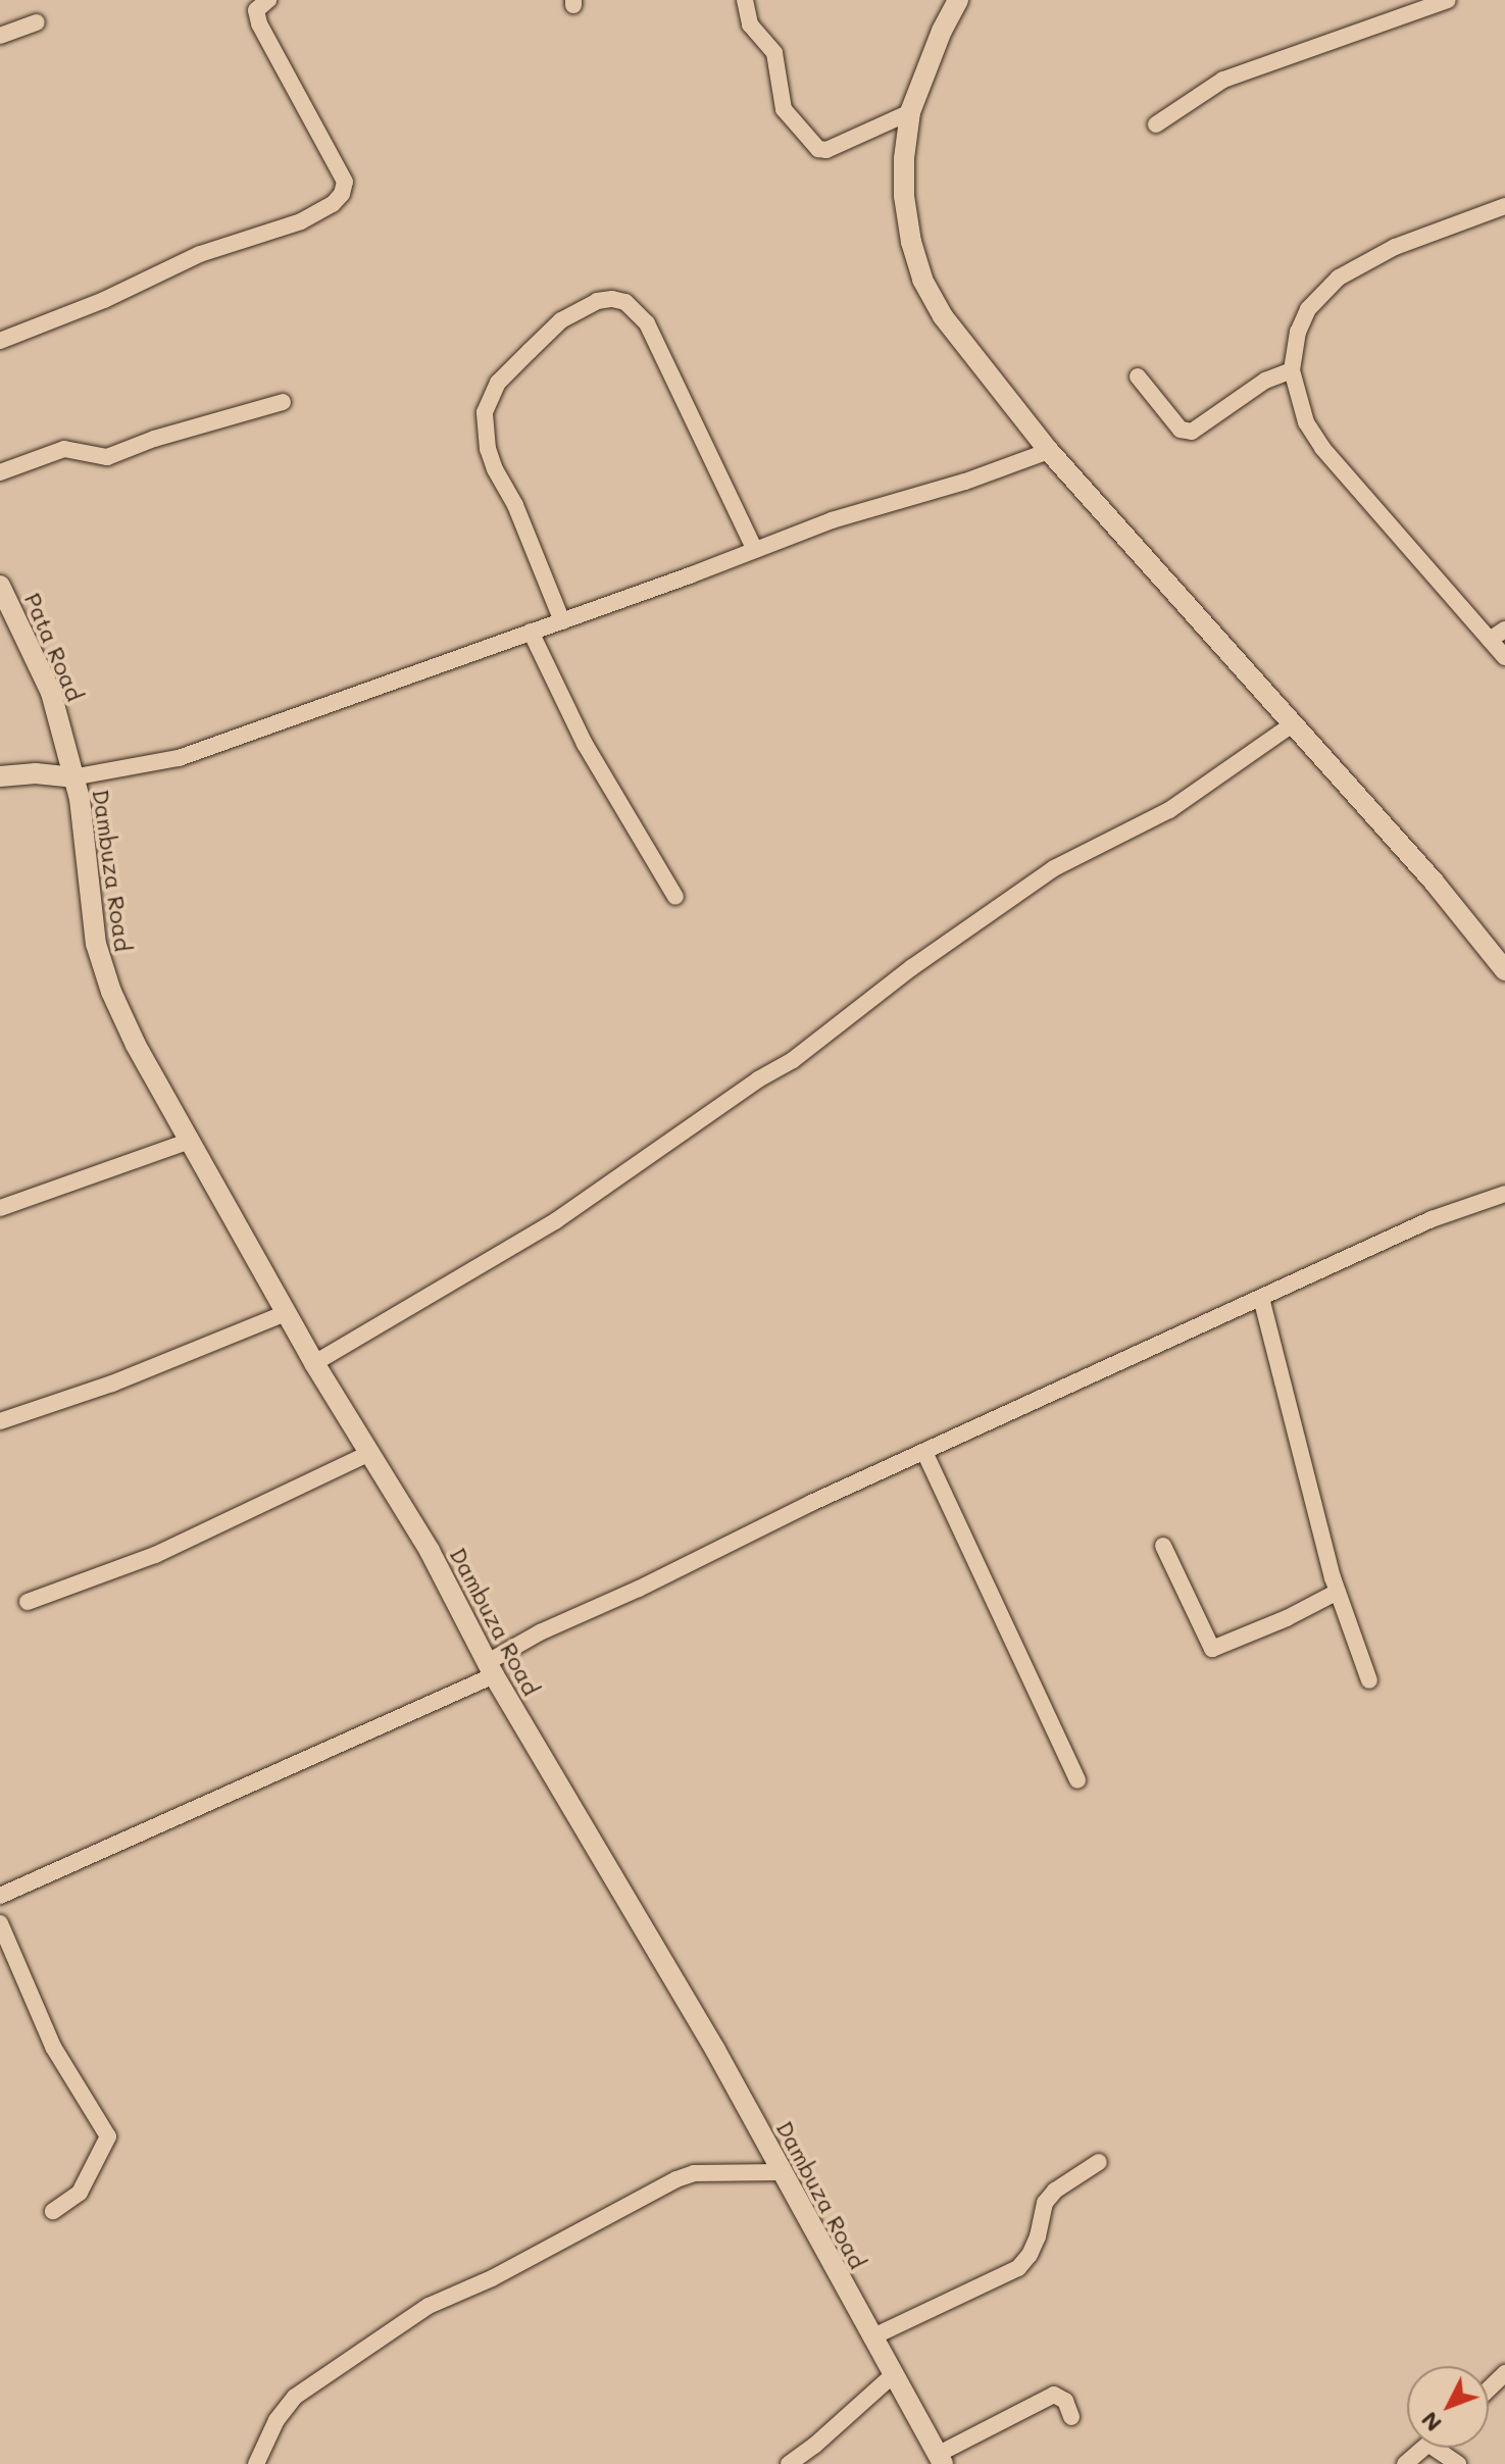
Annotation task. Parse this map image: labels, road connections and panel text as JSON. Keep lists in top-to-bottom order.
{
  "streets": {
    "street": ["Pata Road", "Dambuza Road"]
  },
  "crossings": [
    ["Pata Road", "Dambuza Road"]
  ],
  "north": "bottom left"
}
